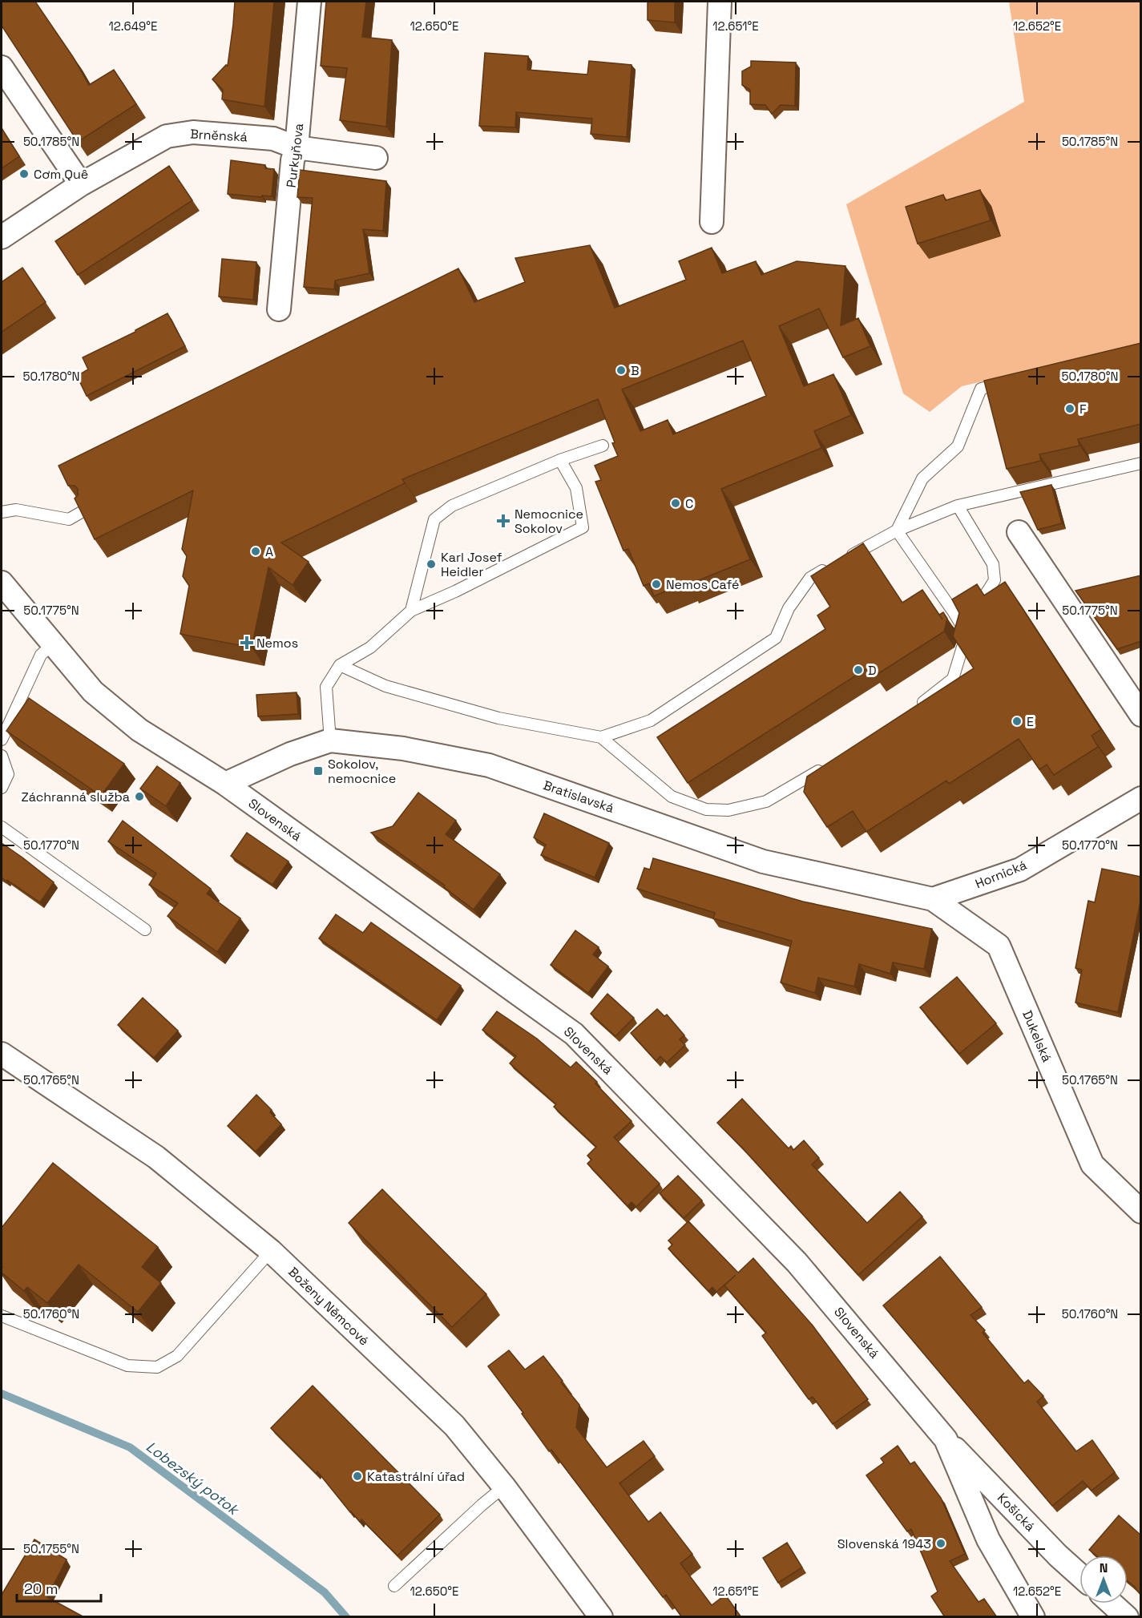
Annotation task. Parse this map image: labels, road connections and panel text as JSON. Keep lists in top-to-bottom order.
{
  "streets": {
    "street": [
      "Brněnská",
      "Purkyňova",
      "Bratislavská",
      "Slovenská",
      "Hornická",
      "Dukelská",
      "Boženy Němcové",
      "Košická"
    ]
  },
  "crossings": [
    ["Brněnská", "Purkyňova"],
    ["Bratislavská", "Slovenská"],
    ["Bratislavská", "Hornická"],
    ["Bratislavská", "Dukelská"],
    ["Slovenská", "Košická"],
    ["Hornická", "Dukelská"]
  ],
  "water": ["Lobezský potok"],
  "places": {
    "other": [
      "Cơm Quê",
      "B",
      "F",
      "C",
      "A",
      "Karl Josef Heidler",
      "Nemos Café",
      "D",
      "E",
      "Záchranná služba",
      "Katastrální úřad",
      "Slovenská 1943"
    ],
    "health": ["Nemocnice Sokolov", "Nemos"],
    "transit": ["Sokolov, nemocnice"]
  },
  "scale_bar": "20 m",
  "north": "top",
  "coordinates": [
    "12.649°E",
    "12.650°E",
    "12.651°E",
    "12.652°E",
    "50.1785°N",
    "50.1780°N",
    "50.1775°N",
    "50.1770°N",
    "50.1765°N",
    "50.1760°N",
    "50.1755°N"
  ]
}
